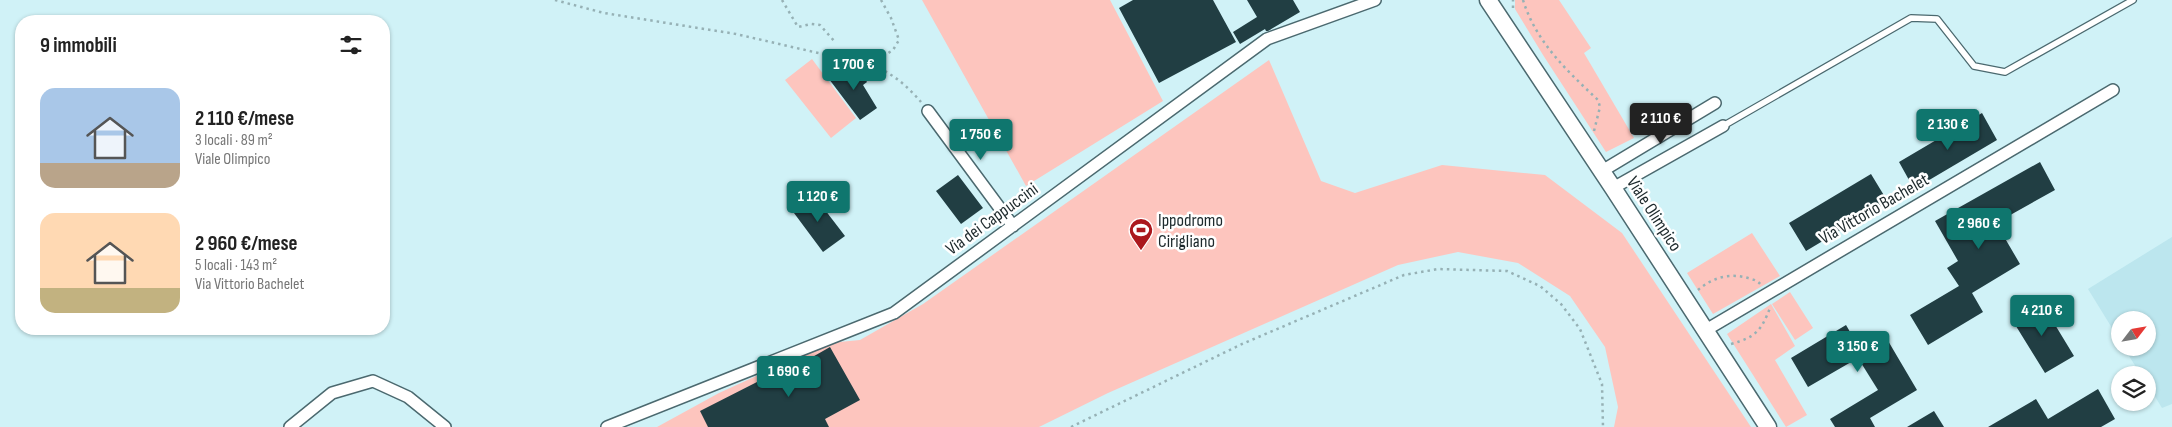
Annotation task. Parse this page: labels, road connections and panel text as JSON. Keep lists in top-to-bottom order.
{
  "streets": {
    "main road": ["Viale Olimpico"],
    "street": ["Via Vittorio Bachelet", "Via dei Cappuccini"]
  },
  "crossings": [
    ["Via Vittorio Bachelet", "Viale Olimpico"]
  ],
  "places": {
    "sports": ["Ippodromo Cirigliano"]
  },
  "north": "top right",
  "page": {
    "heading": "9 immobili",
    "price": [
      "1 700 €",
      "2 110 €",
      "2 130 €",
      "1 750 €",
      "1 120 €",
      "2 960 €",
      "4 210 €",
      "3 150 €",
      "1 690 €"
    ],
    "list": [
      {
        "name": "2 110 €/mese",
        "note": "3 locali · 89 m² · Viale Olimpico"
      },
      {
        "name": "2 960 €/mese",
        "note": "5 locali · 143 m² · Via Vittorio Bachelet"
      }
    ]
  }
}
